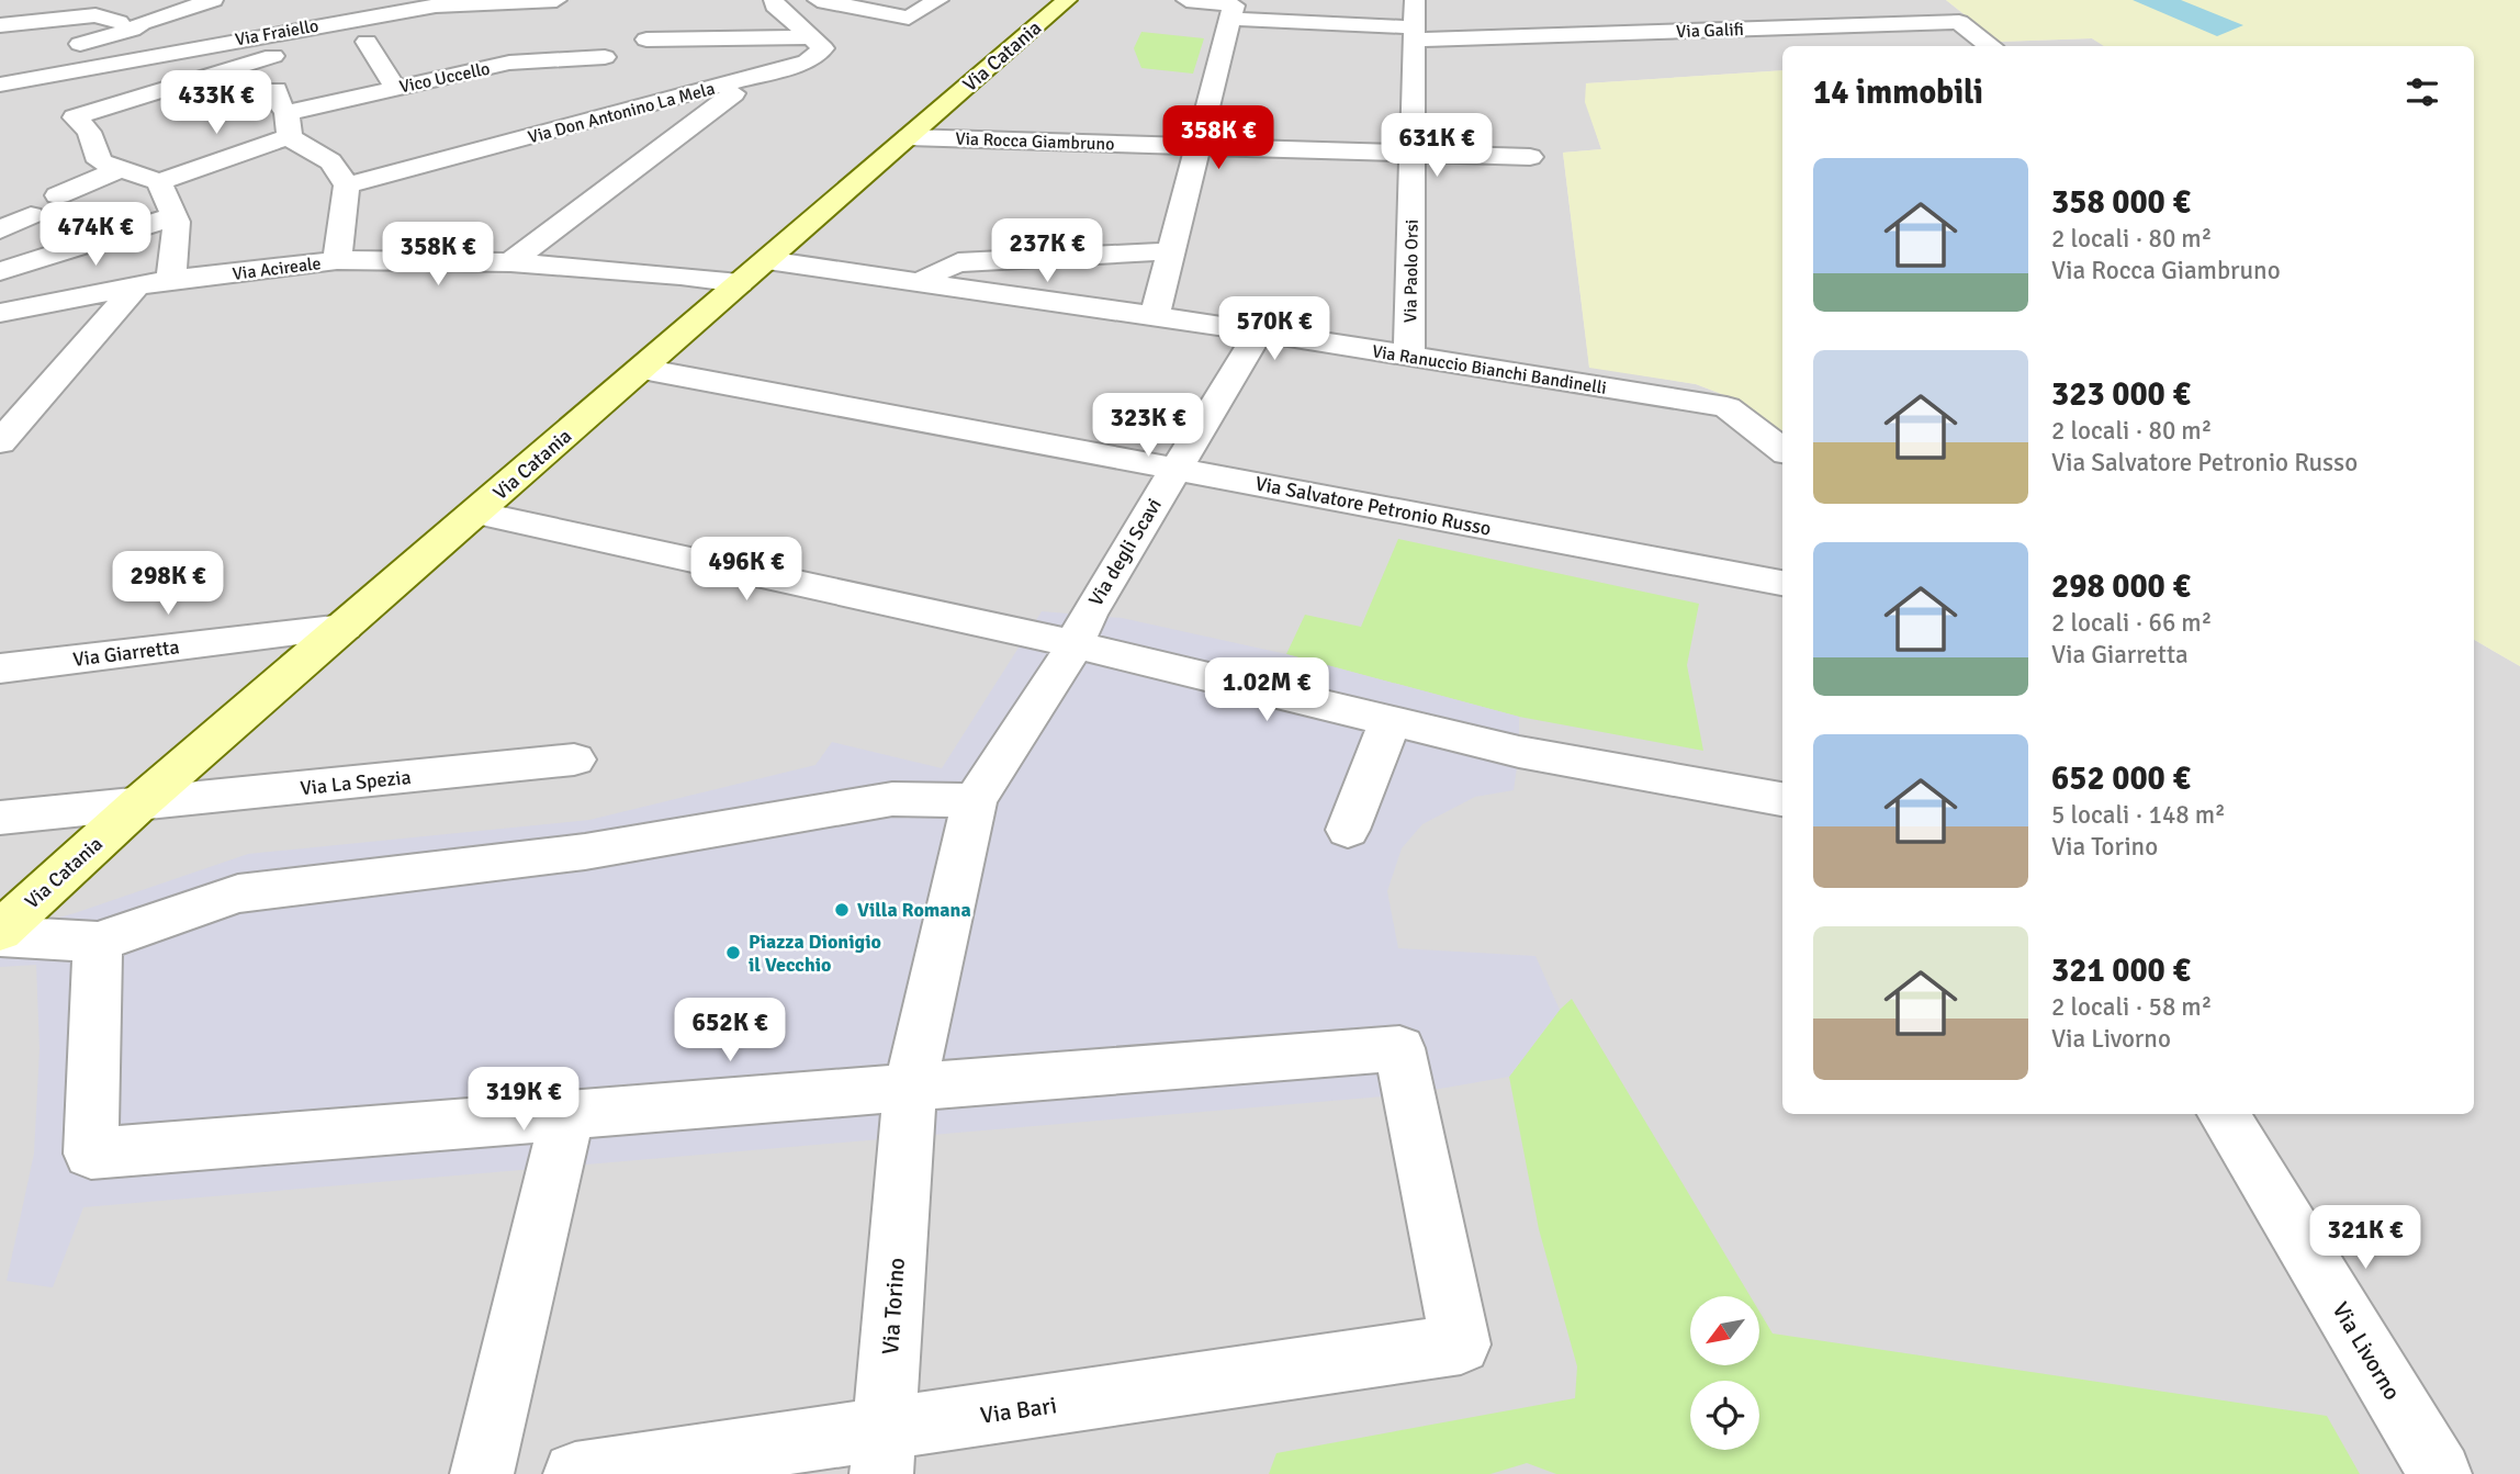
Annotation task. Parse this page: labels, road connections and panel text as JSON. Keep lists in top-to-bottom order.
{
  "streets": {
    "street": [
      "Via Galifi",
      "Via Fraiello",
      "Via Catania",
      "Vico Uccello",
      "Via Don Antonino La Mela",
      "Via Rocca Giambruno",
      "Via Acireale",
      "Via Paolo Orsi",
      "Via Ranuccio Bianchi Bandinelli",
      "Via Salvatore Petronio Russo",
      "Via degli Scavi",
      "Via Giarretta",
      "Via La Spezia",
      "Via Torino",
      "Via Livorno",
      "Via Bari"
    ]
  },
  "crossings": [
    ["Via Galifi", "Via Paolo Orsi"],
    ["Via Catania", "Via Rocca Giambruno"],
    ["Via Catania", "Via Acireale"],
    ["Via Catania", "Via Ranuccio Bianchi Bandinelli"],
    ["Via Catania", "Via Salvatore Petronio Russo"],
    ["Via Catania", "Via Giarretta"],
    ["Via Catania", "Via La Spezia"],
    ["Via Rocca Giambruno", "Via Paolo Orsi"],
    ["Via Paolo Orsi", "Via Ranuccio Bianchi Bandinelli"],
    ["Via Ranuccio Bianchi Bandinelli", "Via degli Scavi"],
    ["Via Salvatore Petronio Russo", "Via degli Scavi"],
    ["Via degli Scavi", "Via Torino"],
    ["Via Torino", "Via Bari"]
  ],
  "places": ["Villa Romana", "Piazza Dionigio il Vecchio"],
  "north": "bottom left",
  "page": {
    "heading": "14 immobili",
    "price": [
      "433K €",
      "358K €",
      "631K €",
      "474K €",
      "237K €",
      "358K €",
      "570K €",
      "323K €",
      "496K €",
      "298K €",
      "1.02M €",
      "652K €",
      "319K €",
      "321K €"
    ],
    "list": [
      {
        "name": "358 000 €",
        "note": "2 locali · 80 m² · Via Rocca Giambruno"
      },
      {
        "name": "323 000 €",
        "note": "2 locali · 80 m² · Via Salvatore Petronio Russo"
      },
      {
        "name": "298 000 €",
        "note": "2 locali · 66 m² · Via Giarretta"
      },
      {
        "name": "652 000 €",
        "note": "5 locali · 148 m² · Via Torino"
      },
      {
        "name": "321 000 €",
        "note": "2 locali · 58 m² · Via Livorno"
      }
    ]
  }
}
